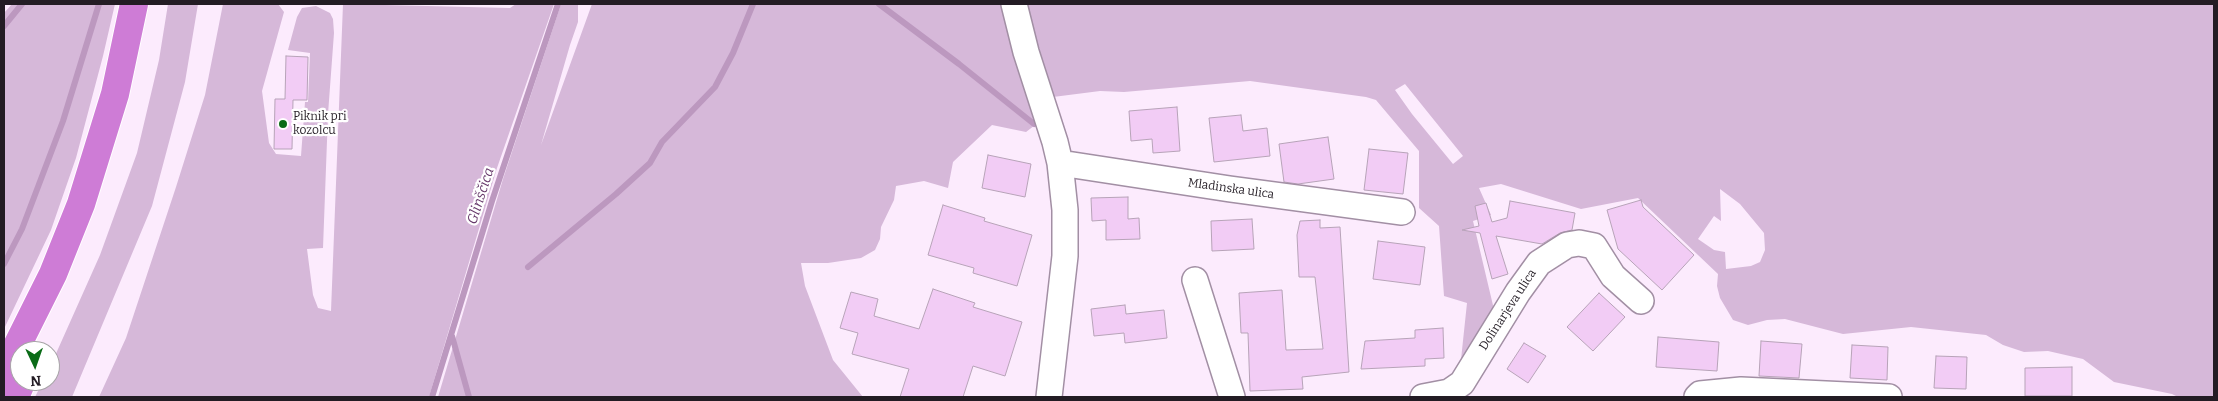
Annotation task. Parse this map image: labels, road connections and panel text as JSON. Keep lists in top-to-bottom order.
{
  "streets": {
    "street": ["Mladinska ulica", "Dolinarjeva ulica"]
  },
  "water": ["Glinščica"],
  "places": ["Piknik pri kozolcu"],
  "north": "bottom"
}
